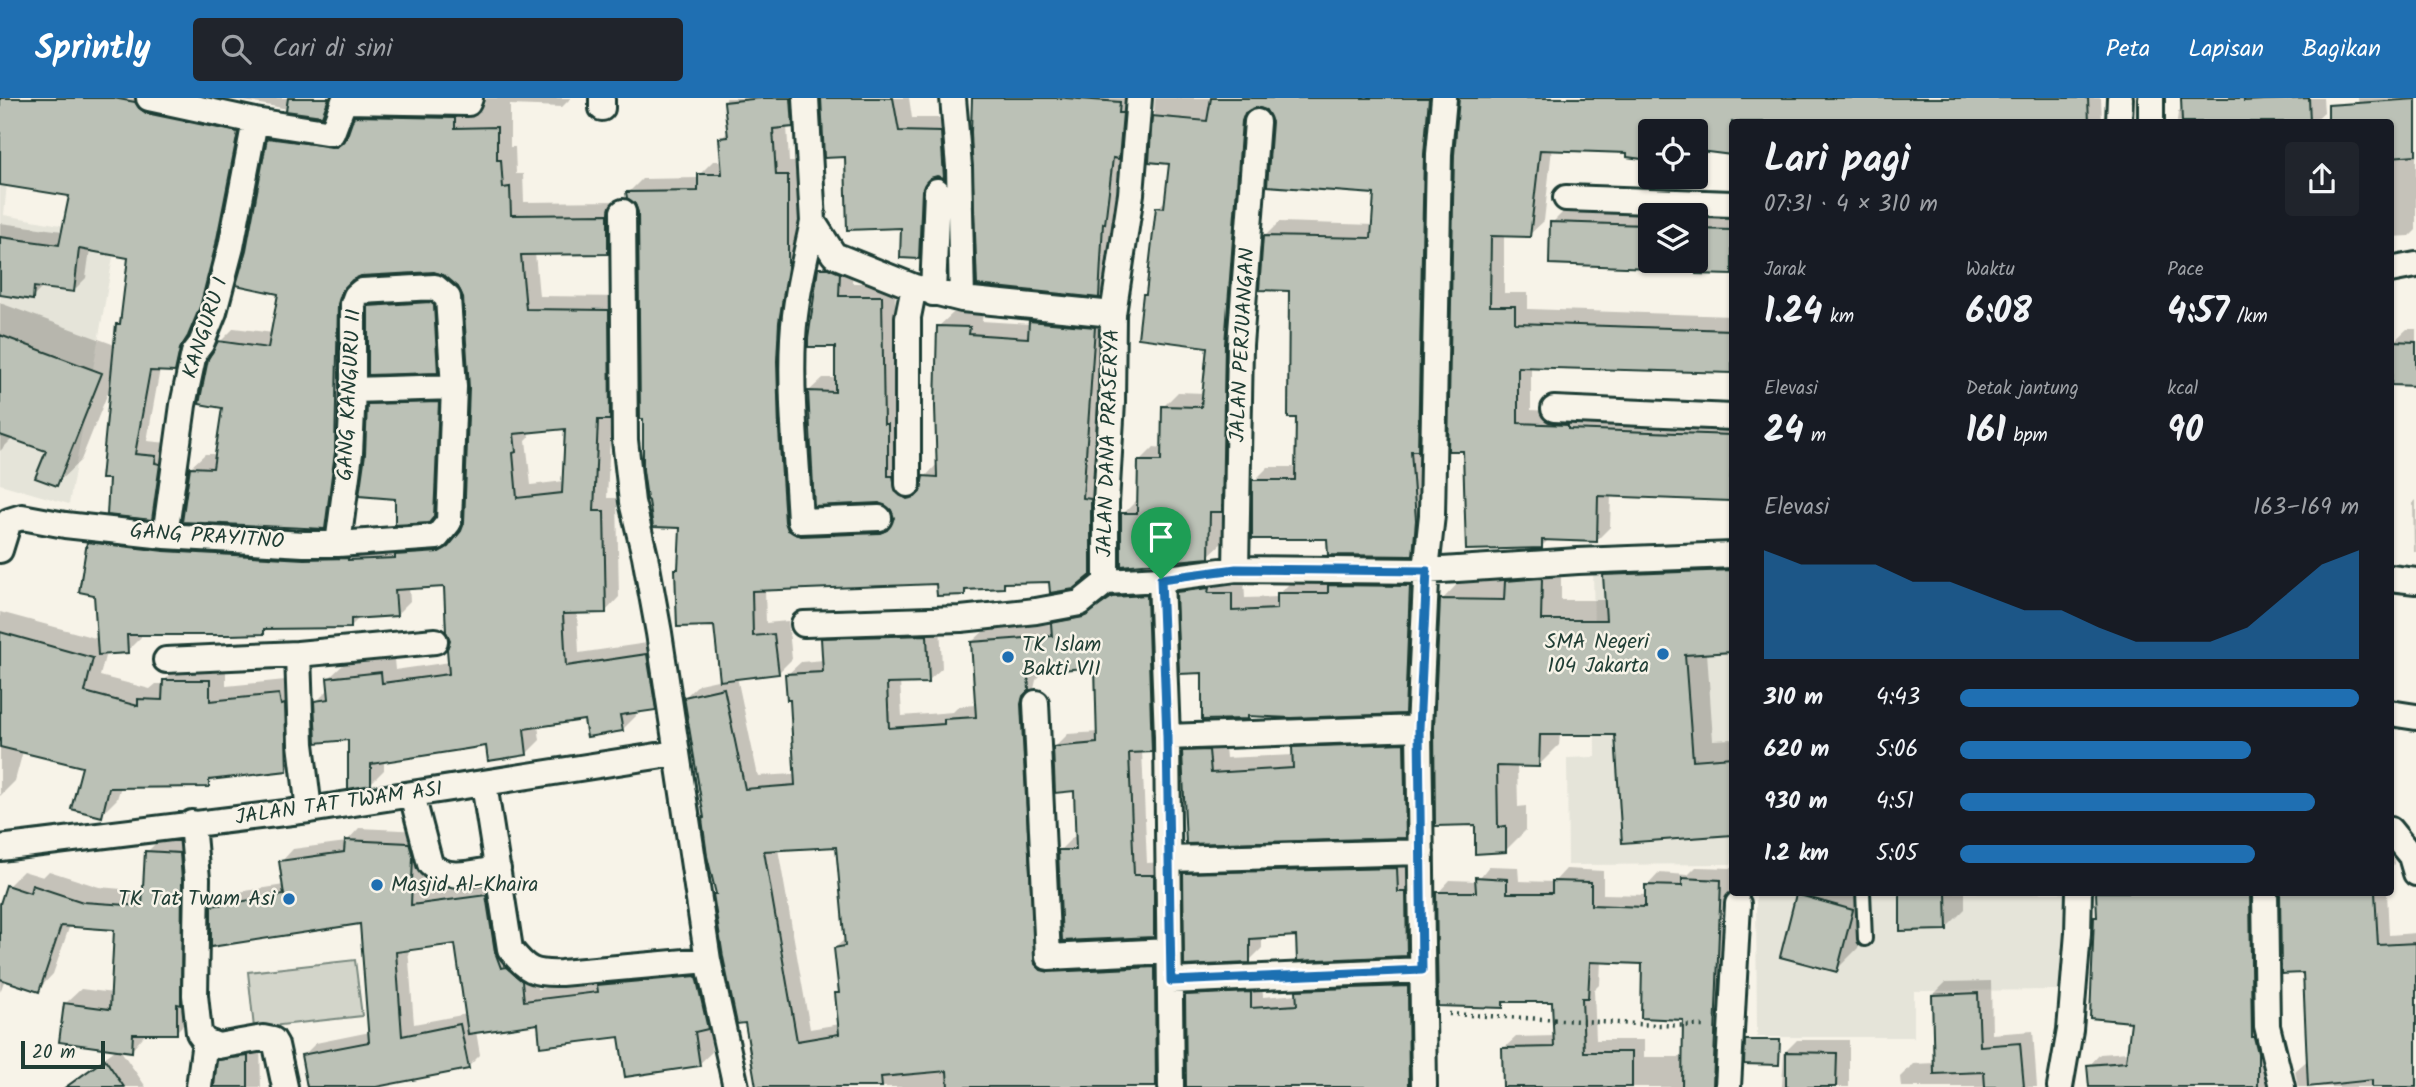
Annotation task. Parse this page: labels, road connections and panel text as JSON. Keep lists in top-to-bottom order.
{
  "streets": {
    "street": [
      "KANGURU I",
      "JALAN PERJUANGAN",
      "GANG KANGURU II",
      "JALAN DANA PRASERYA",
      "GANG PRAYITNO",
      "JALAN TAT TWAM ASI"
    ]
  },
  "crossings": [
    ["KANGURU I", "GANG PRAYITNO"],
    ["JALAN PERJUANGAN", "JALAN DANA PRASERYA"],
    ["GANG KANGURU II", "GANG PRAYITNO"]
  ],
  "places": [
    "SMA Negeri 104 Jakarta",
    "TK Islam Bakti VII",
    "Masjid Al-Khaira",
    "TK Tat Twam Asi"
  ],
  "scale_bar": "20 m",
  "page": {
    "header": "Sprintly",
    "search": "Cari di sini",
    "nav": ["Peta", "Lapisan", "Bagikan"],
    "heading": ["Lari pagi", "07:31 · 4 × 310 m"],
    "stats": [
      ["Jarak", "1.24 km"],
      ["Waktu", "6:08"],
      ["Pace", "4:57 /km"],
      ["Elevasi", "24 m"],
      ["Detak jantung", "161 bpm"],
      ["kcal", "90"]
    ],
    "chart": ["Elevasi", "163–169 m"],
    "list": [
      {
        "name": "310 m",
        "note": "4:43"
      },
      {
        "name": "620 m",
        "note": "5:06"
      },
      {
        "name": "930 m",
        "note": "4:51"
      },
      {
        "name": "1.2 km",
        "note": "5:05"
      }
    ],
    "scale": "20 m"
  }
}
